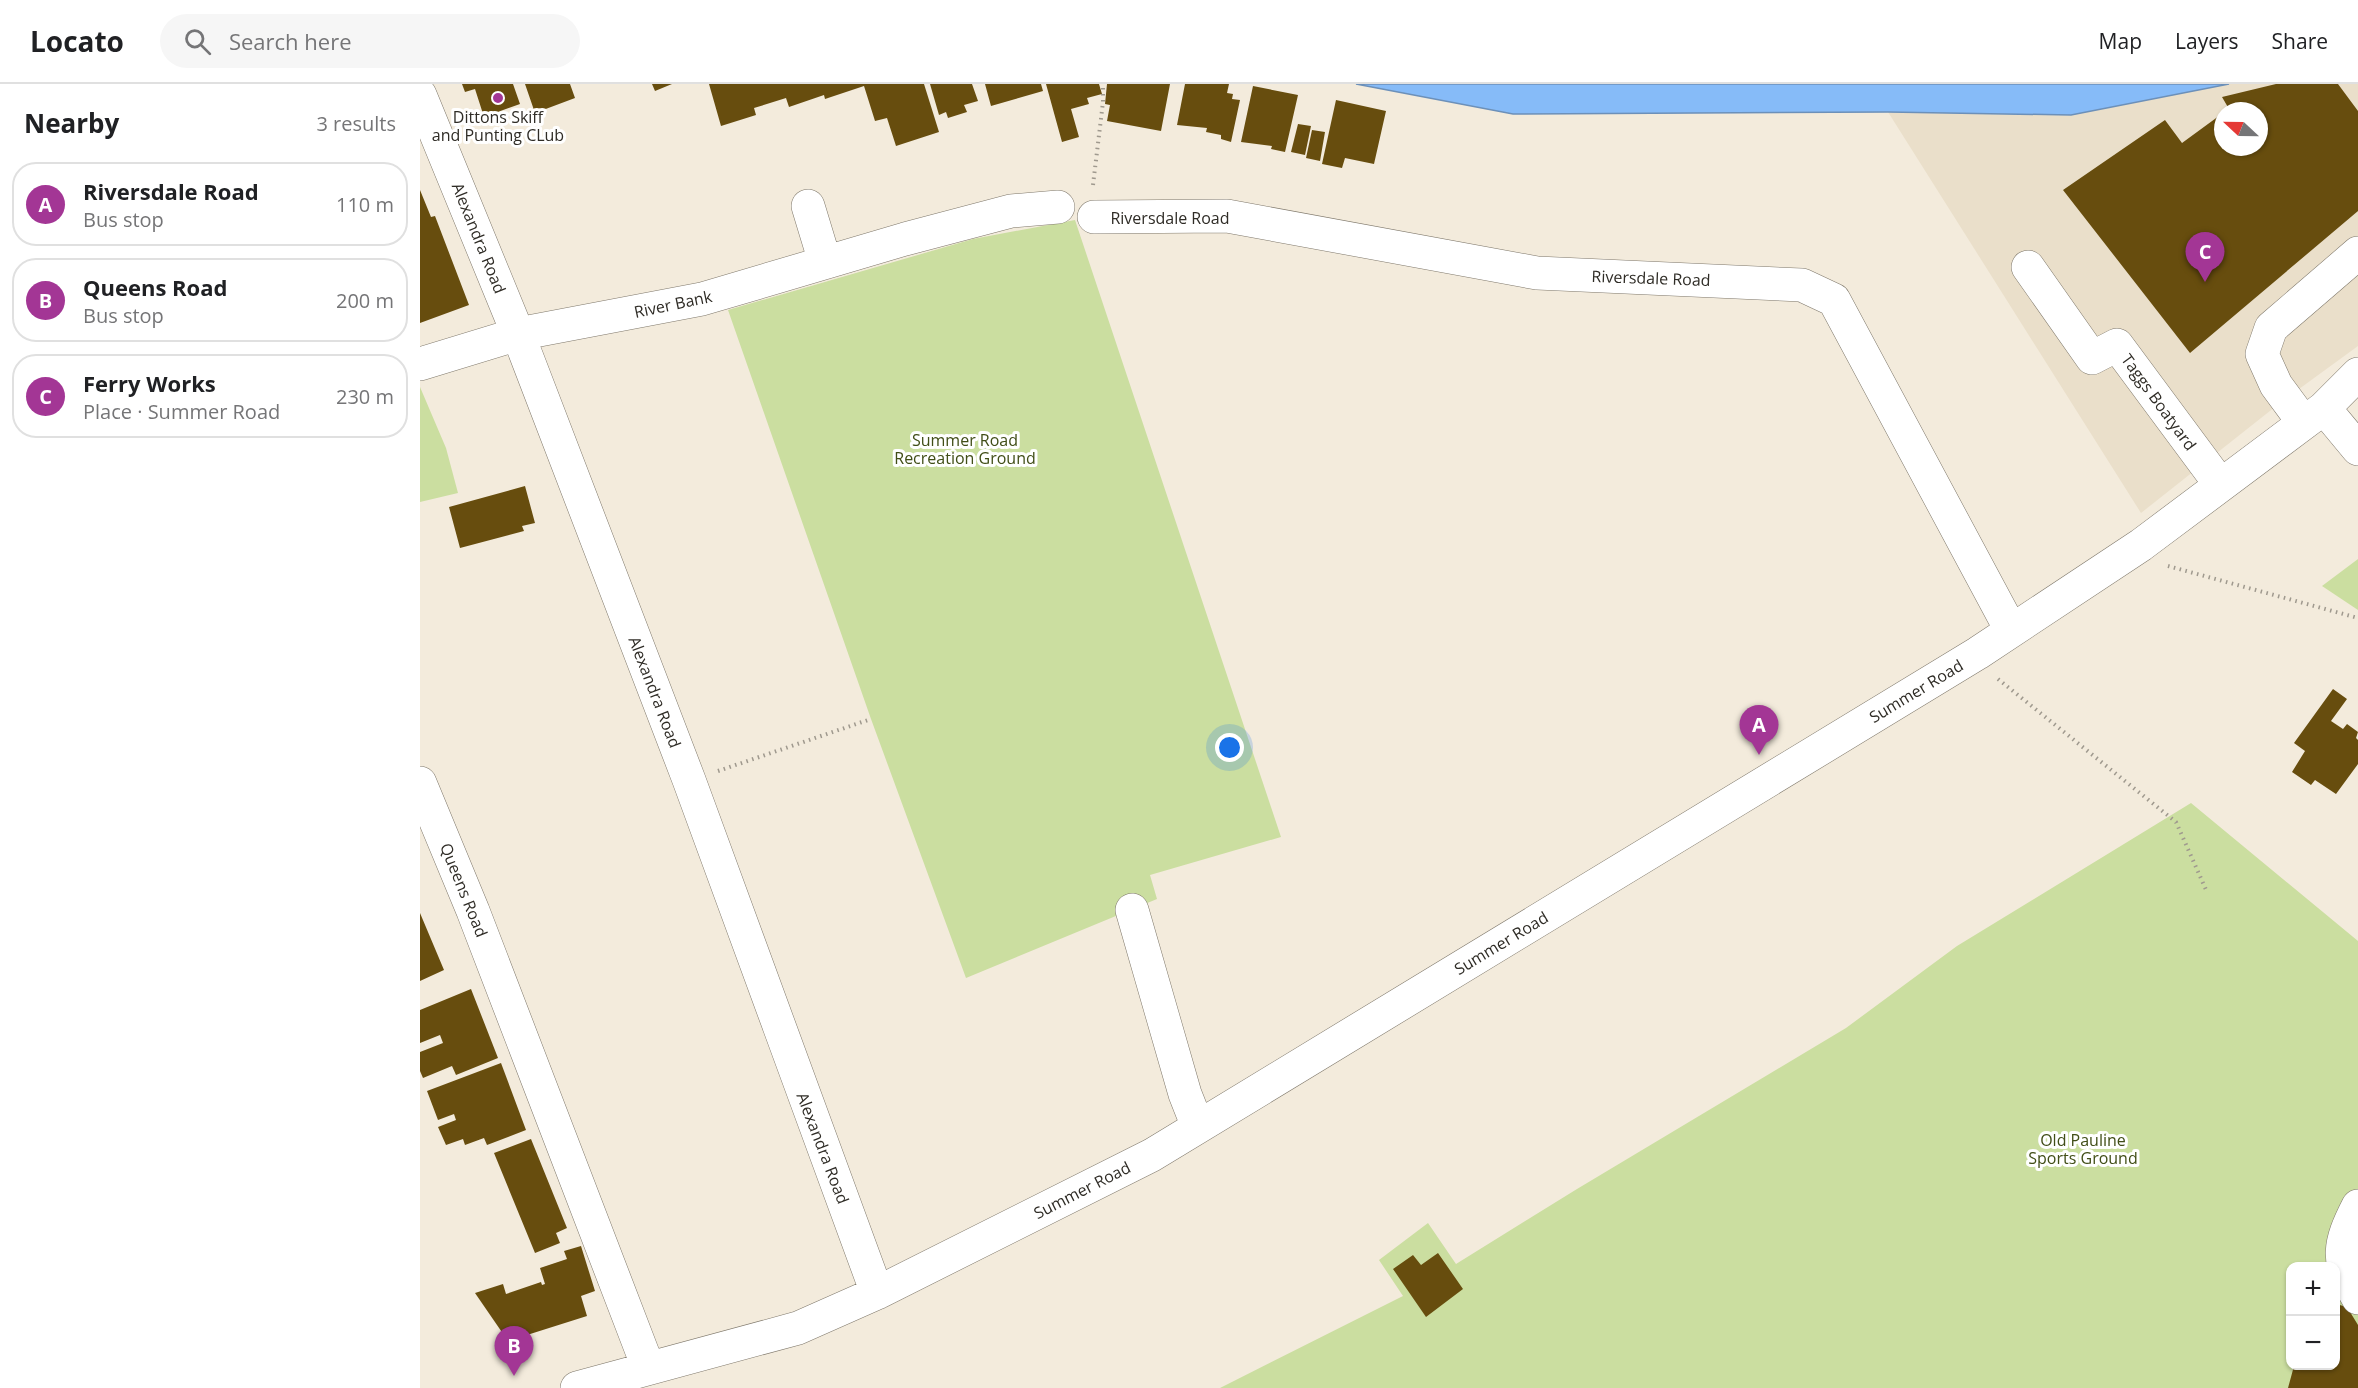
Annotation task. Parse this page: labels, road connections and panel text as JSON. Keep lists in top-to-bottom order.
{
  "streets": {
    "street": [
      "Riversdale Road",
      "Alexandra Road",
      "River Bank",
      "Taggs Boatyard",
      "Summer Road",
      "Queens Road"
    ]
  },
  "crossings": [
    ["Riversdale Road", "Summer Road"],
    ["Alexandra Road", "River Bank"],
    ["Alexandra Road", "Summer Road"],
    ["Taggs Boatyard", "Summer Road"],
    ["Summer Road", "Queens Road"]
  ],
  "parks": ["Summer Road Recreation Ground", "Old Pauline Sports Ground"],
  "places": ["Dittons Skiff and Punting CLub"],
  "north": "left",
  "page": {
    "header": "Locato",
    "search": "Search here",
    "nav": ["Map", "Layers", "Share"],
    "heading": ["Nearby", "3 results"],
    "list": [
      {
        "mark": "A",
        "name": "Riversdale Road",
        "note": "Bus stop",
        "value": "110 m"
      },
      {
        "mark": "B",
        "name": "Queens Road",
        "note": "Bus stop",
        "value": "200 m"
      },
      {
        "mark": "C",
        "name": "Ferry Works",
        "note": "Place · Summer Road",
        "value": "230 m"
      }
    ],
    "pins": ["C", "A", "B"],
    "map_buttons": ["+", "−"]
  }
}
